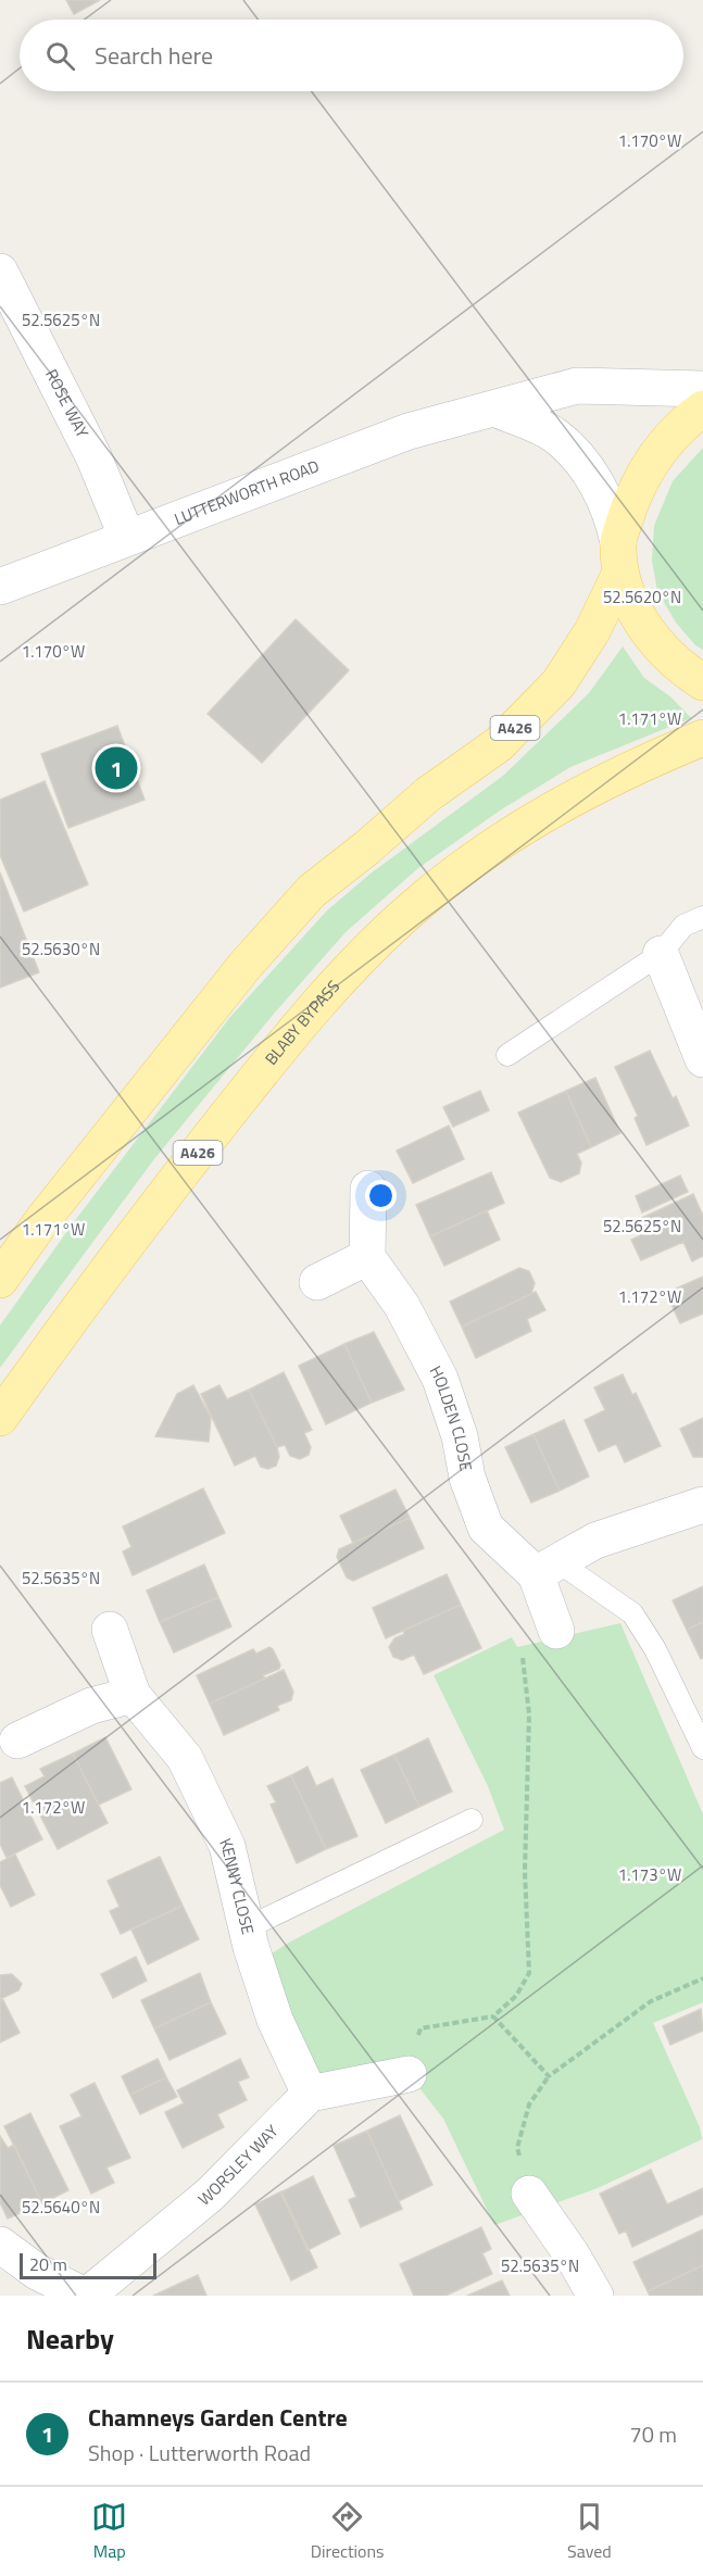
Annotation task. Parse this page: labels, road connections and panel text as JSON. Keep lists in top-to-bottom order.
{
  "streets": {
    "main road": ["A426", "BLABY BYPASS"],
    "street": [
      "ROSE WAY",
      "LUTTERWORTH ROAD",
      "HOLDEN CLOSE",
      "KENNY CLOSE",
      "WORSLEY WAY"
    ]
  },
  "crossings": [
    ["ROSE WAY", "LUTTERWORTH ROAD"],
    ["KENNY CLOSE", "WORSLEY WAY"]
  ],
  "scale_bar": "20 m",
  "page": {
    "search": "Search here",
    "pins": "1",
    "scale": "20 m",
    "heading": "Nearby",
    "list": [
      {
        "mark": "1",
        "name": "Chamneys Garden Centre",
        "note": "Shop · Lutterworth Road",
        "value": "70 m"
      }
    ],
    "nav": ["Map", "Directions", "Saved"]
  },
  "coordinates": [
    "1.170°W",
    "52.5625°N",
    "52.5620°N",
    "1.171°W",
    "52.5630°N",
    "1.172°W",
    "52.5635°N",
    "1.173°W",
    "52.5640°N"
  ]
}
